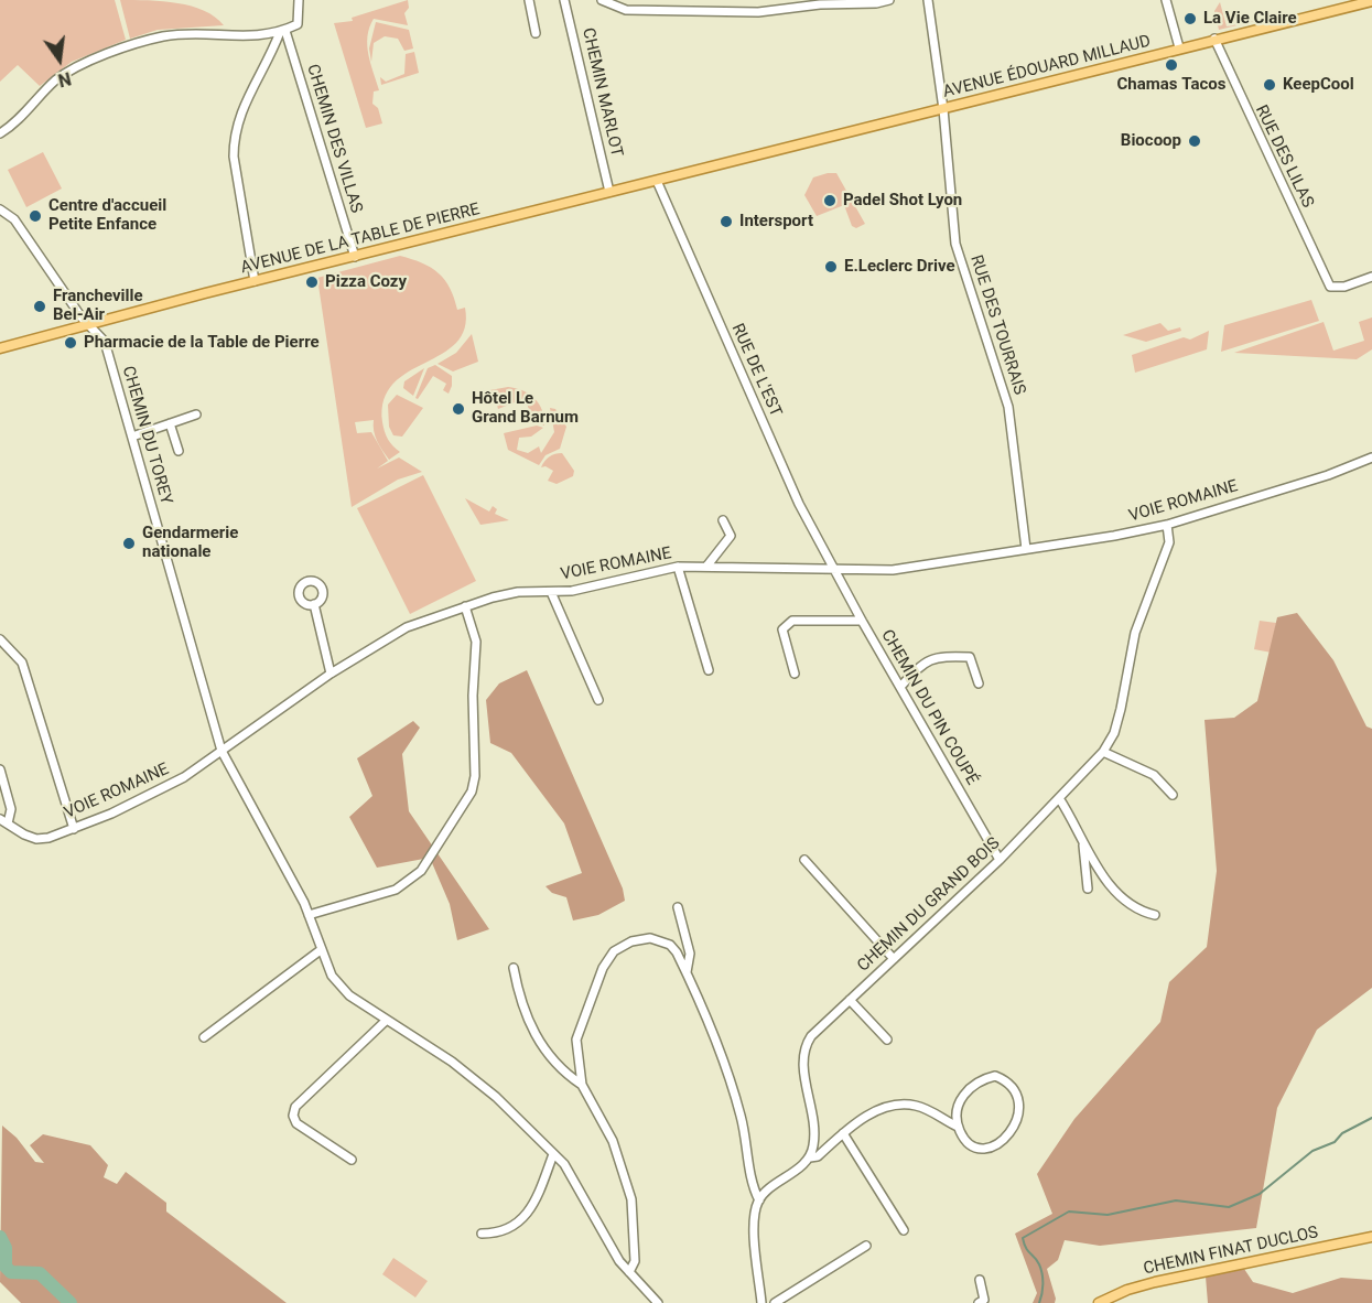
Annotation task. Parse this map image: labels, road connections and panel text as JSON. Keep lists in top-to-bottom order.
{
  "streets": {
    "main road": ["AVENUE ÉDOUARD MILLAUD", "AVENUE DE LA TABLE DE PIERRE", "CHEMIN FINAT DUCLOS"],
    "street": [
      "CHEMIN MARLOT",
      "CHEMIN DES VILLAS",
      "RUE DES LILAS",
      "RUE DES TOURRAIS",
      "RUE DE L'EST",
      "CHEMIN DU TOREY",
      "VOIE ROMAINE",
      "CHEMIN DU PIN COUPÉ",
      "CHEMIN DU GRAND BOIS"
    ]
  },
  "crossings": [
    ["AVENUE ÉDOUARD MILLAUD", "RUE DES LILAS"],
    ["AVENUE ÉDOUARD MILLAUD", "AVENUE DE LA TABLE DE PIERRE"],
    ["AVENUE ÉDOUARD MILLAUD", "RUE DES TOURRAIS"],
    ["CHEMIN MARLOT", "AVENUE DE LA TABLE DE PIERRE"],
    ["CHEMIN DES VILLAS", "AVENUE DE LA TABLE DE PIERRE"],
    ["AVENUE DE LA TABLE DE PIERRE", "RUE DE L'EST"],
    ["AVENUE DE LA TABLE DE PIERRE", "CHEMIN DU TOREY"],
    ["RUE DES TOURRAIS", "VOIE ROMAINE"],
    ["RUE DE L'EST", "VOIE ROMAINE"],
    ["RUE DE L'EST", "CHEMIN DU PIN COUPÉ"],
    ["CHEMIN DU TOREY", "VOIE ROMAINE"],
    ["VOIE ROMAINE", "CHEMIN DU PIN COUPÉ"],
    ["VOIE ROMAINE", "CHEMIN DU GRAND BOIS"],
    ["CHEMIN DU PIN COUPÉ", "CHEMIN DU GRAND BOIS"]
  ],
  "places": [
    "La Vie Claire",
    "Chamas Tacos",
    "KeepCool",
    "Biocoop",
    "Padel Shot Lyon",
    "Centre d'accueil Petite Enfance",
    "Intersport",
    "E.Leclerc Drive",
    "Pizza Cozy",
    "Francheville Bel-Air",
    "Pharmacie de la Table de Pierre",
    "Hôtel Le Grand Barnum",
    "Gendarmerie nationale"
  ],
  "north": "bottom"
}
